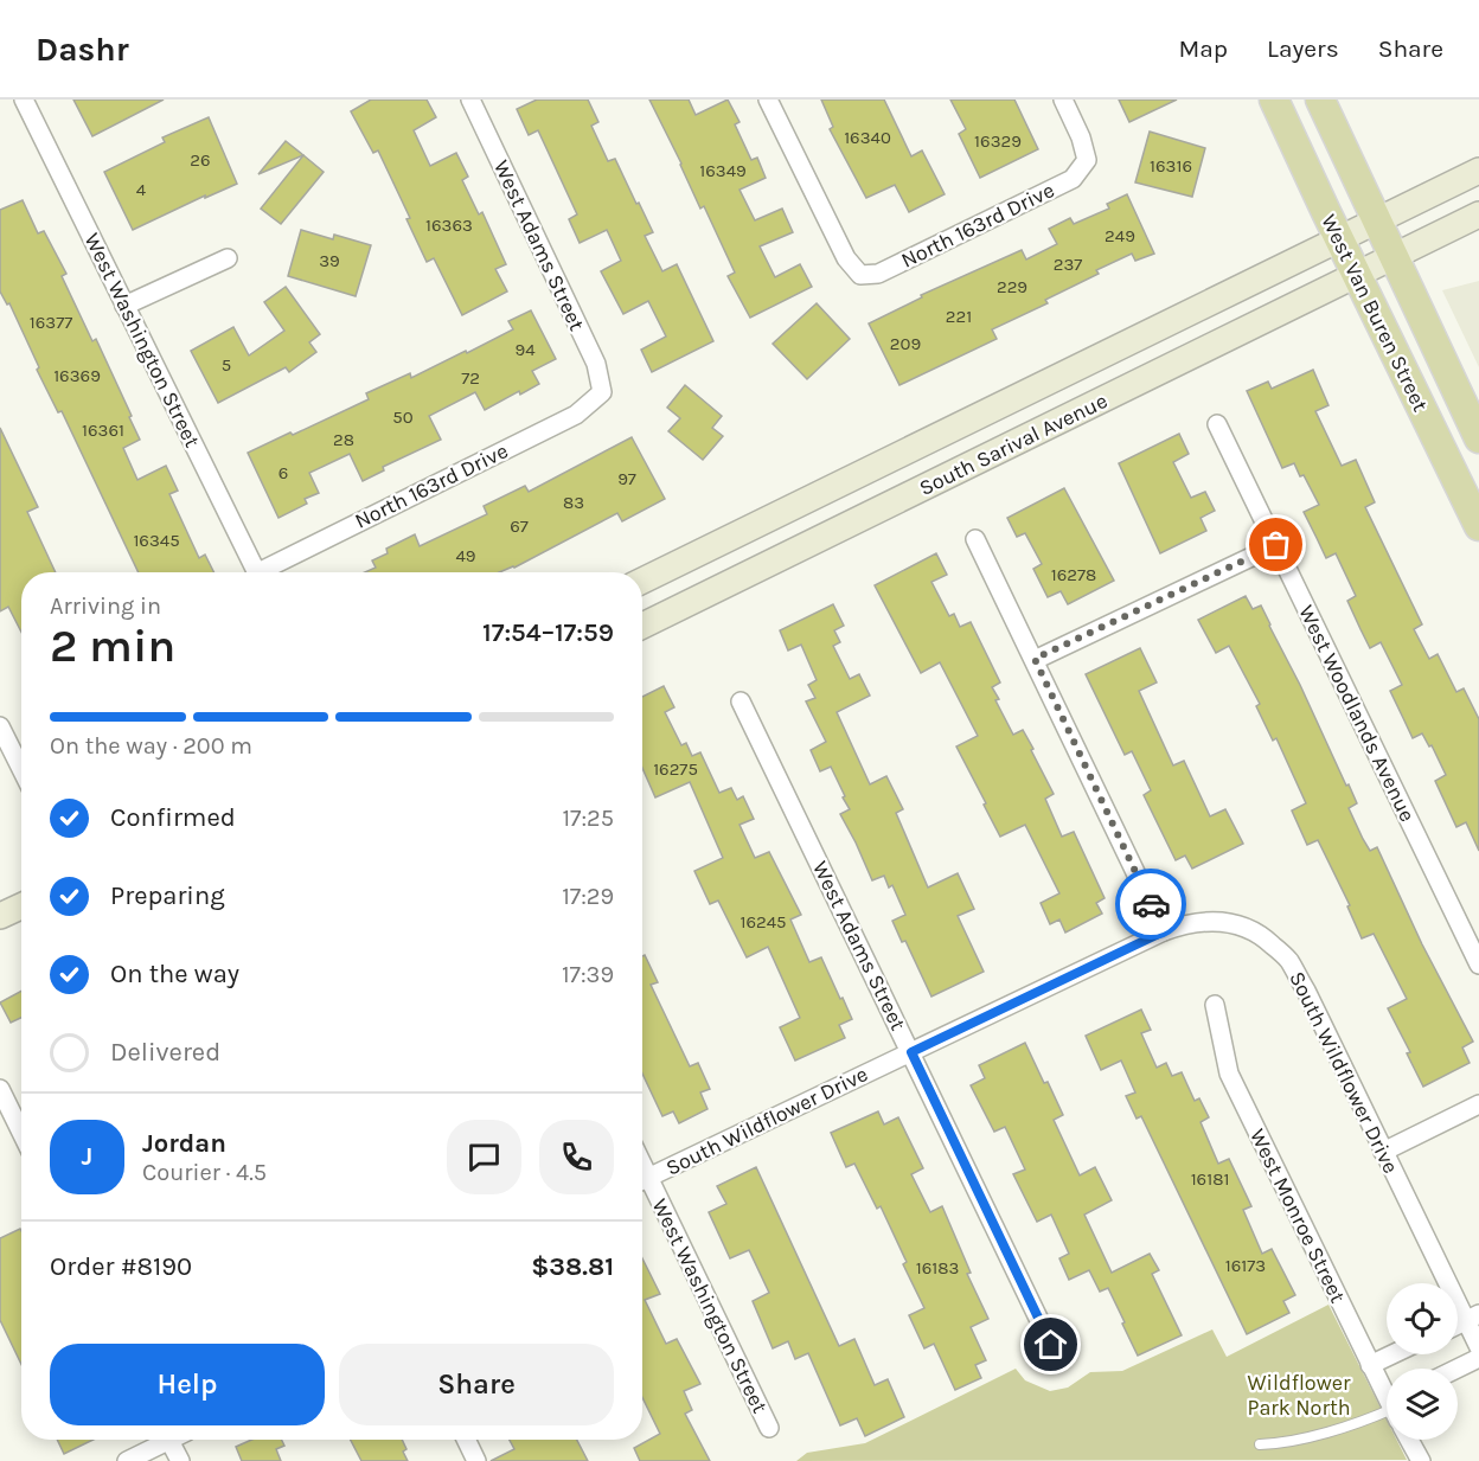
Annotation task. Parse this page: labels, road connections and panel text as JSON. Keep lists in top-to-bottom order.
{
  "streets": {
    "main road": ["West Van Buren Street", "South Sarival Avenue"],
    "street": [
      "North 163rd Drive",
      "West Adams Street",
      "West Washington Street",
      "West Woodlands Avenue",
      "South Wildflower Drive",
      "West Monroe Street"
    ]
  },
  "crossings": [
    ["North 163rd Drive", "West Adams Street"],
    ["West Adams Street", "South Wildflower Drive"],
    ["West Van Buren Street", "South Sarival Avenue"]
  ],
  "parks": ["Wildflower Park North"],
  "house_numbers": [
    "16340",
    "16329",
    "26",
    "16316",
    "16349",
    "4",
    "16363",
    "249",
    "39",
    "237",
    "229",
    "221",
    "16377",
    "209",
    "94",
    "5",
    "16369",
    "72",
    "50",
    "16361",
    "28",
    "6",
    "97",
    "83",
    "67",
    "16345",
    "49",
    "16278",
    "16275",
    "16245",
    "16181",
    "16173",
    "16183"
  ],
  "page": {
    "header": "Dashr",
    "nav": ["Map", "Layers", "Share"],
    "heading": ["2 min", "Arriving in", "17:54–17:59"],
    "panel": [
      "Jordan",
      "Courier · 4.5",
      "Order #8190",
      "$38.81"
    ],
    "bar": "On the way · 200 m",
    "list": [
      ["Confirmed", "17:25"],
      ["Preparing", "17:29"],
      ["On the way", "17:39"],
      "Delivered"
    ],
    "round": "J",
    "buttons": ["Help", "Share"]
  }
}
